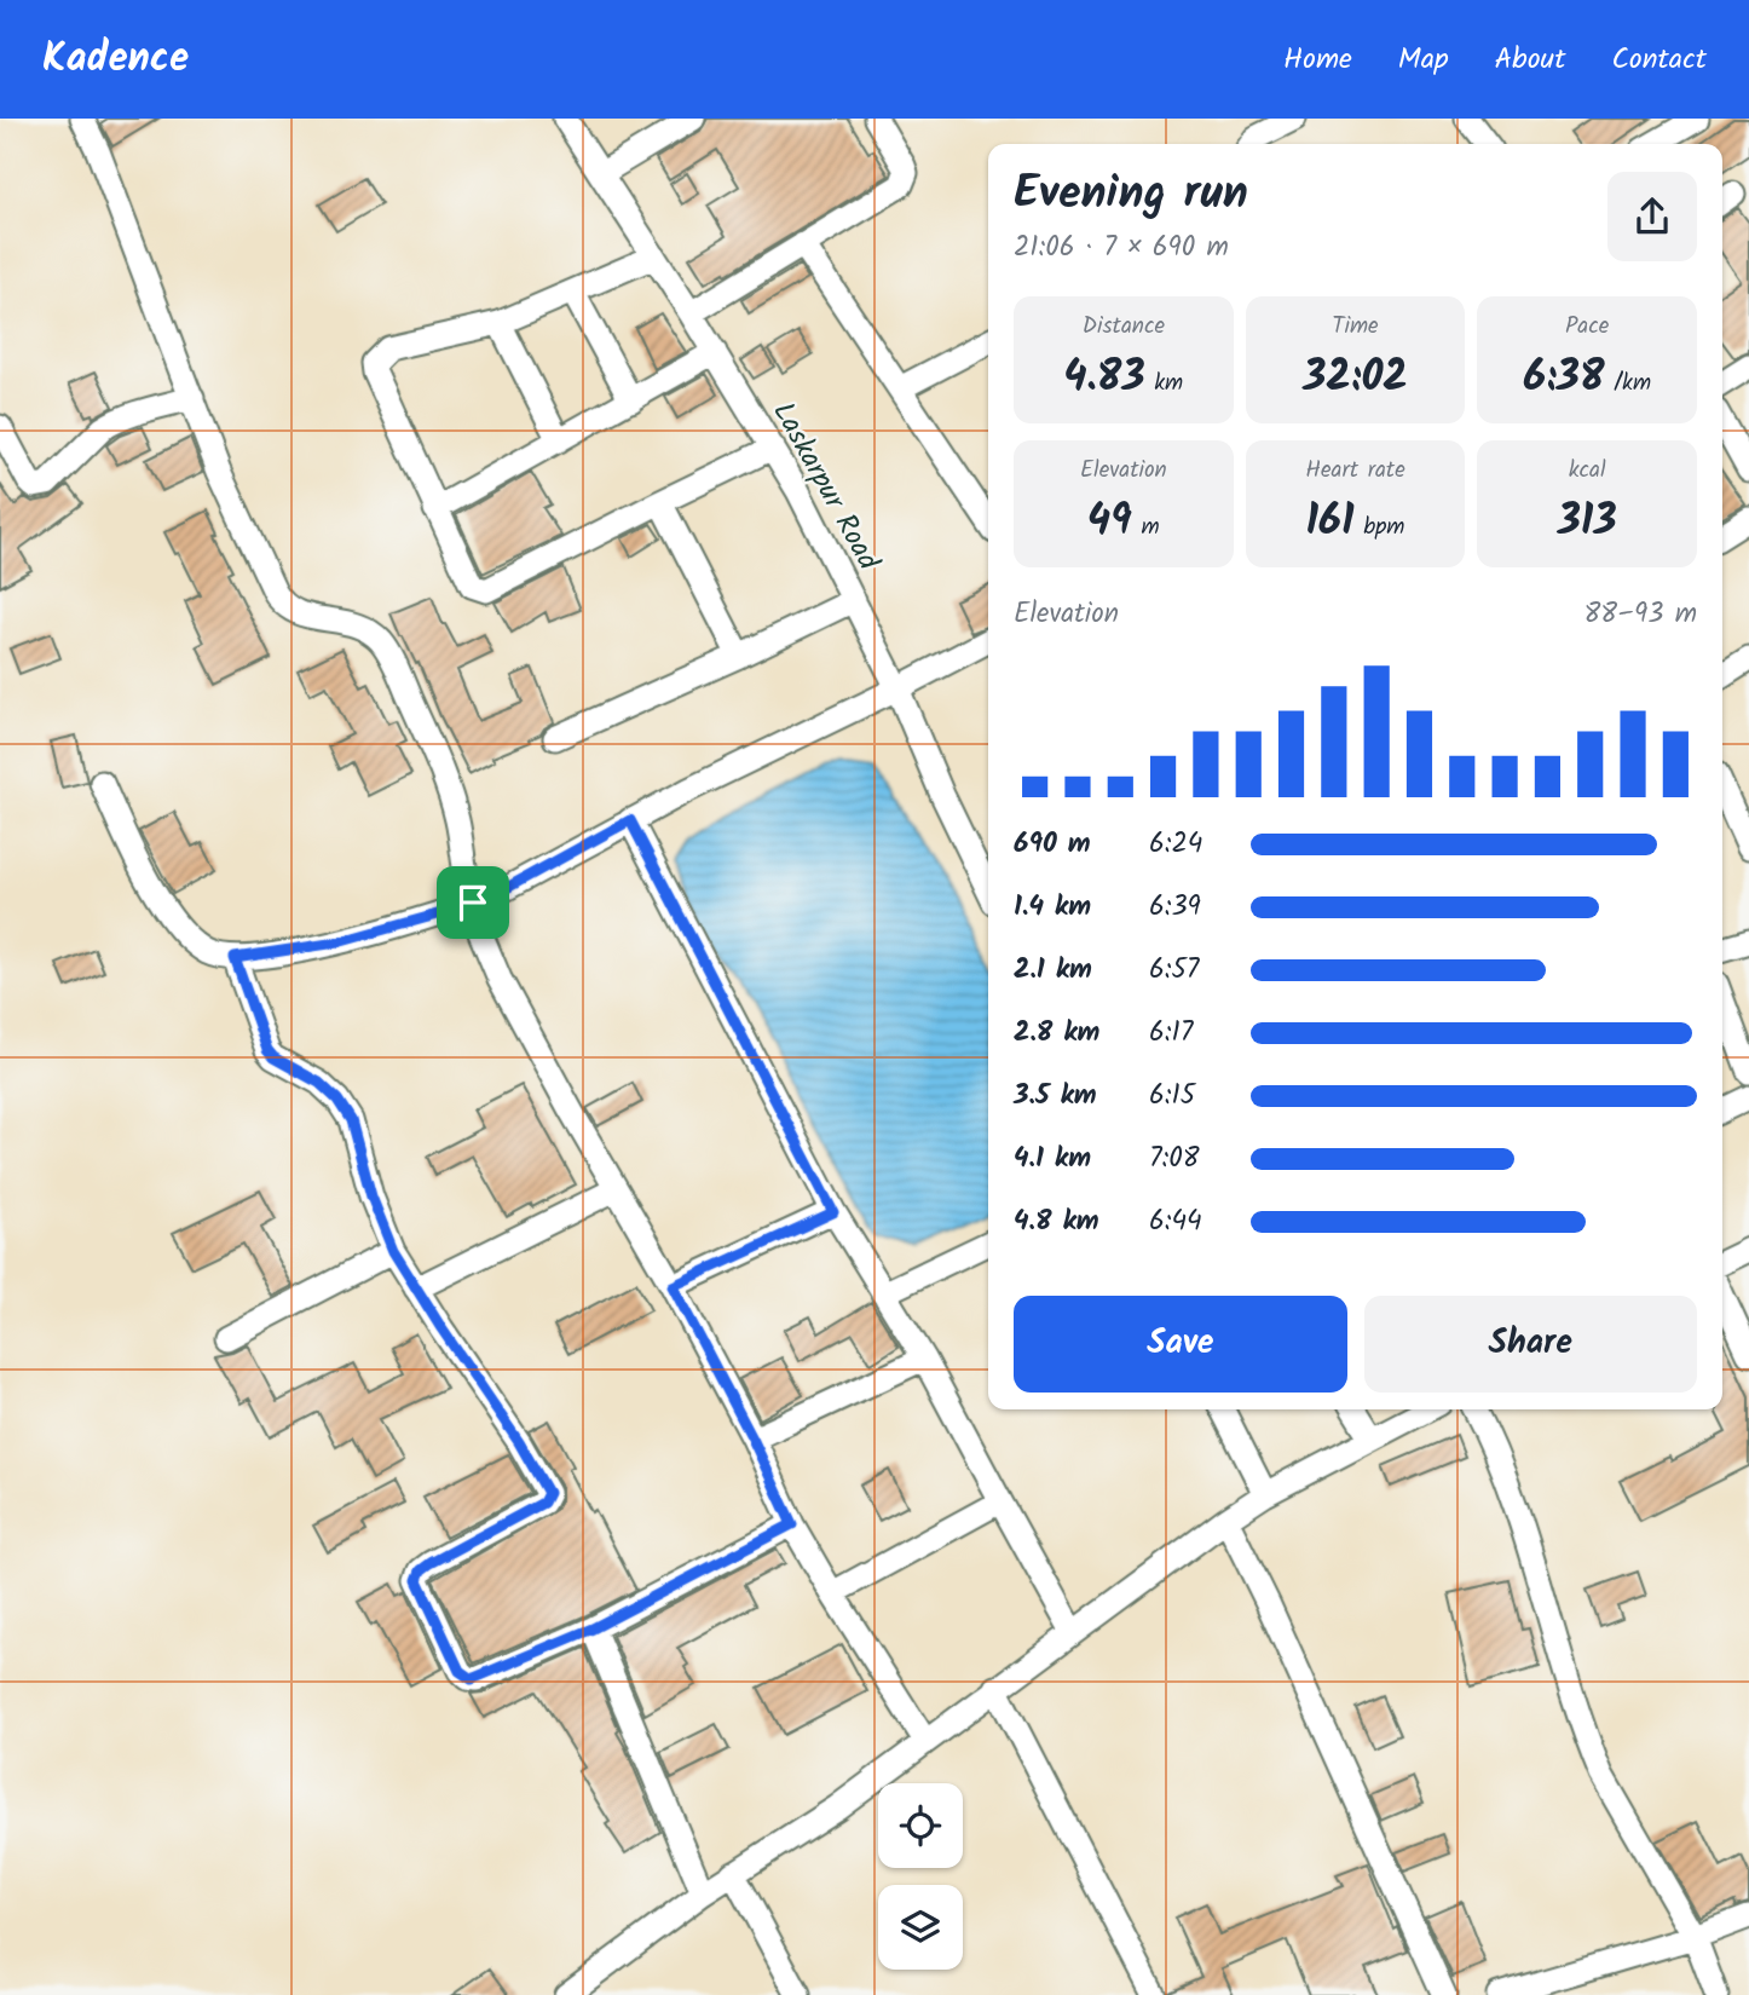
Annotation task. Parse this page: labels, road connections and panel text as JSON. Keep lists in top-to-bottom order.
{
  "streets": {
    "street": ["Laskarpur Road"]
  },
  "page": {
    "header": "Kadence",
    "nav": [
      "Home",
      "Map",
      "About",
      "Contact"
    ],
    "heading": ["Evening run", "21:06 · 7 × 690 m"],
    "stats": [
      ["Distance", "4.83 km"],
      ["Time", "32:02"],
      ["Pace", "6:38 /km"],
      ["Elevation", "49 m"],
      ["Heart rate", "161 bpm"],
      ["kcal", "313"]
    ],
    "chart": ["Elevation", "88–93 m"],
    "list": [
      {
        "name": "690 m",
        "note": "6:24"
      },
      {
        "name": "1.4 km",
        "note": "6:39"
      },
      {
        "name": "2.1 km",
        "note": "6:57"
      },
      {
        "name": "2.8 km",
        "note": "6:17"
      },
      {
        "name": "3.5 km",
        "note": "6:15"
      },
      {
        "name": "4.1 km",
        "note": "7:08"
      },
      {
        "name": "4.8 km",
        "note": "6:44"
      }
    ],
    "buttons": ["Save", "Share"]
  }
}
